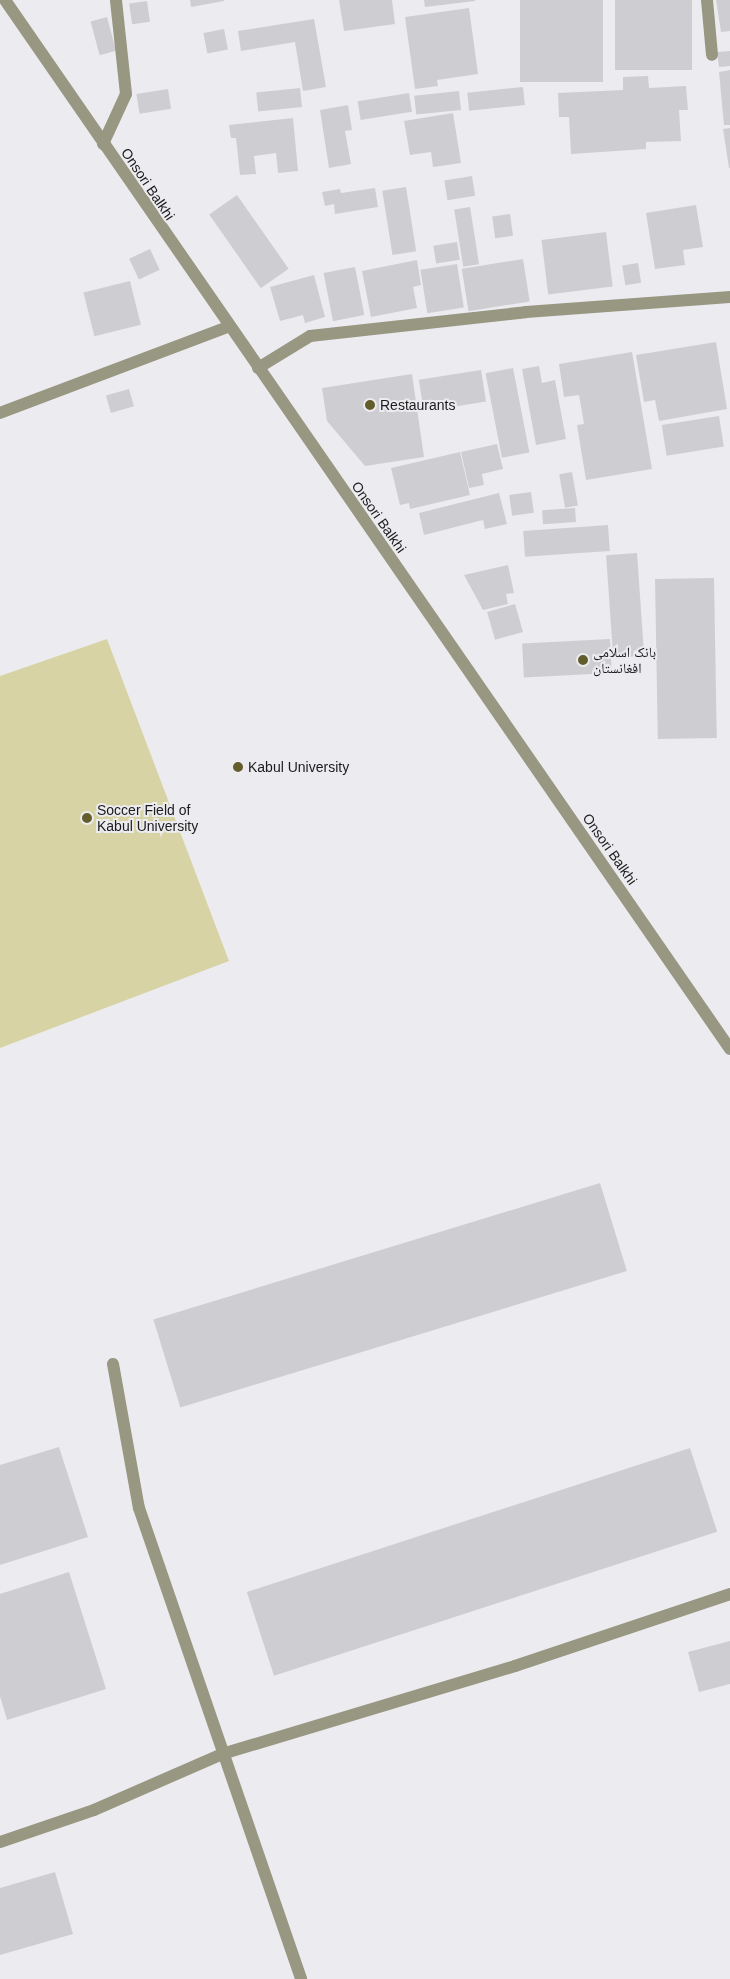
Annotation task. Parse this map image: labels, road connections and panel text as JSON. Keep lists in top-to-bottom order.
{
  "streets": {
    "street": ["Onsori Balkhi"]
  },
  "places": [
    "Restaurants",
    "بانک اسلامی افغانستان",
    "Kabul University",
    "Soccer Field of Kabul University"
  ]
}
